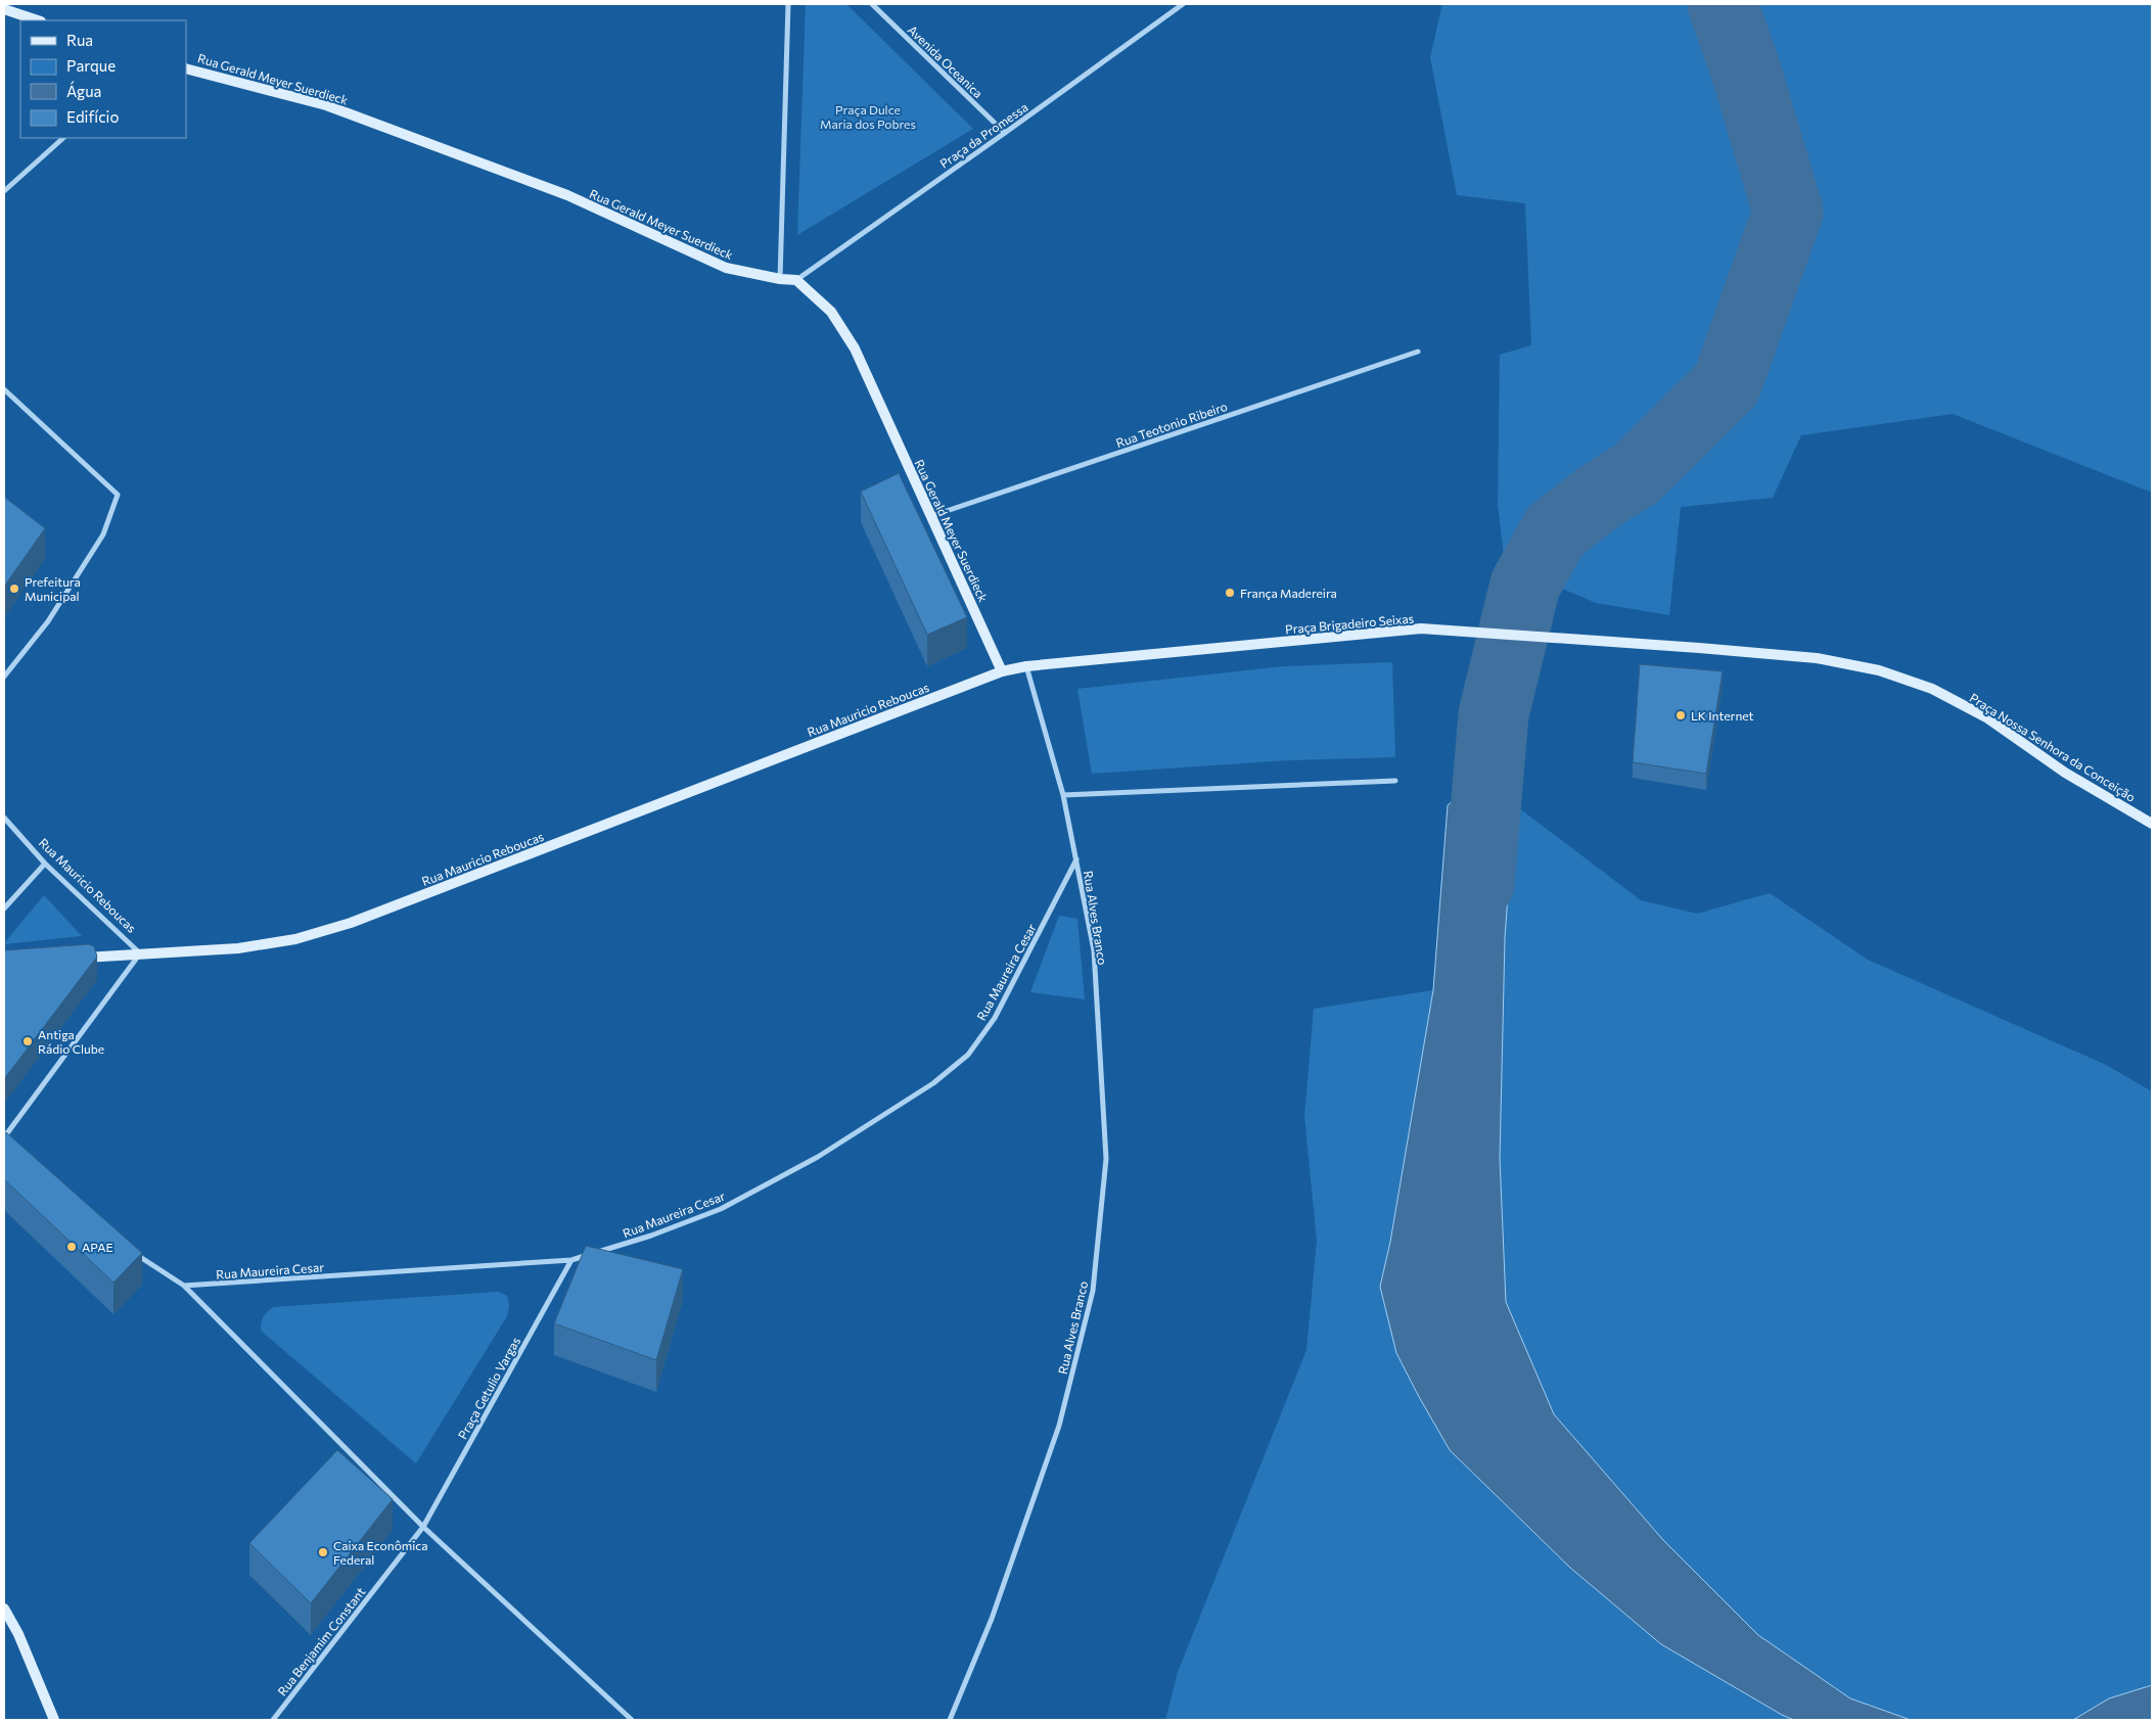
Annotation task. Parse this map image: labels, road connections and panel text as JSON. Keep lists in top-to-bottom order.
{
  "streets": {
    "street": [
      "Avenida Oceanica",
      "Rua Gerald Meyer Suerdieck",
      "Praça da Promessa",
      "Rua Teotonio Ribeiro",
      "Praça Brigadeiro Seixas",
      "Rua Mauricio Reboucas",
      "Praça Nossa Senhora da Conceição",
      "Rua Alves Branco",
      "Rua Maureira Cesar",
      "Praça Getulio Vargas",
      "Rua Benjamim Constant"
    ]
  },
  "crossings": [
    ["Avenida Oceanica", "Praça da Promessa"],
    ["Rua Gerald Meyer Suerdieck", "Praça da Promessa"],
    ["Rua Gerald Meyer Suerdieck", "Rua Teotonio Ribeiro"],
    ["Rua Gerald Meyer Suerdieck", "Praça Brigadeiro Seixas"],
    ["Rua Gerald Meyer Suerdieck", "Rua Mauricio Reboucas"],
    ["Praça Brigadeiro Seixas", "Rua Mauricio Reboucas"],
    ["Praça Brigadeiro Seixas", "Praça Nossa Senhora da Conceição"],
    ["Rua Alves Branco", "Rua Maureira Cesar"],
    ["Rua Maureira Cesar", "Praça Getulio Vargas"],
    ["Praça Getulio Vargas", "Rua Benjamim Constant"]
  ],
  "parks": ["Praça Dulce Maria dos Pobres"],
  "places": [
    "Prefeitura Municipal",
    "França Madereira",
    "LK Internet",
    "Antiga Rádio Clube",
    "APAE",
    "Caixa Econômica Federal"
  ],
  "legend": [
    "Rua",
    "Parque",
    "Água",
    "Edifício"
  ]
}
